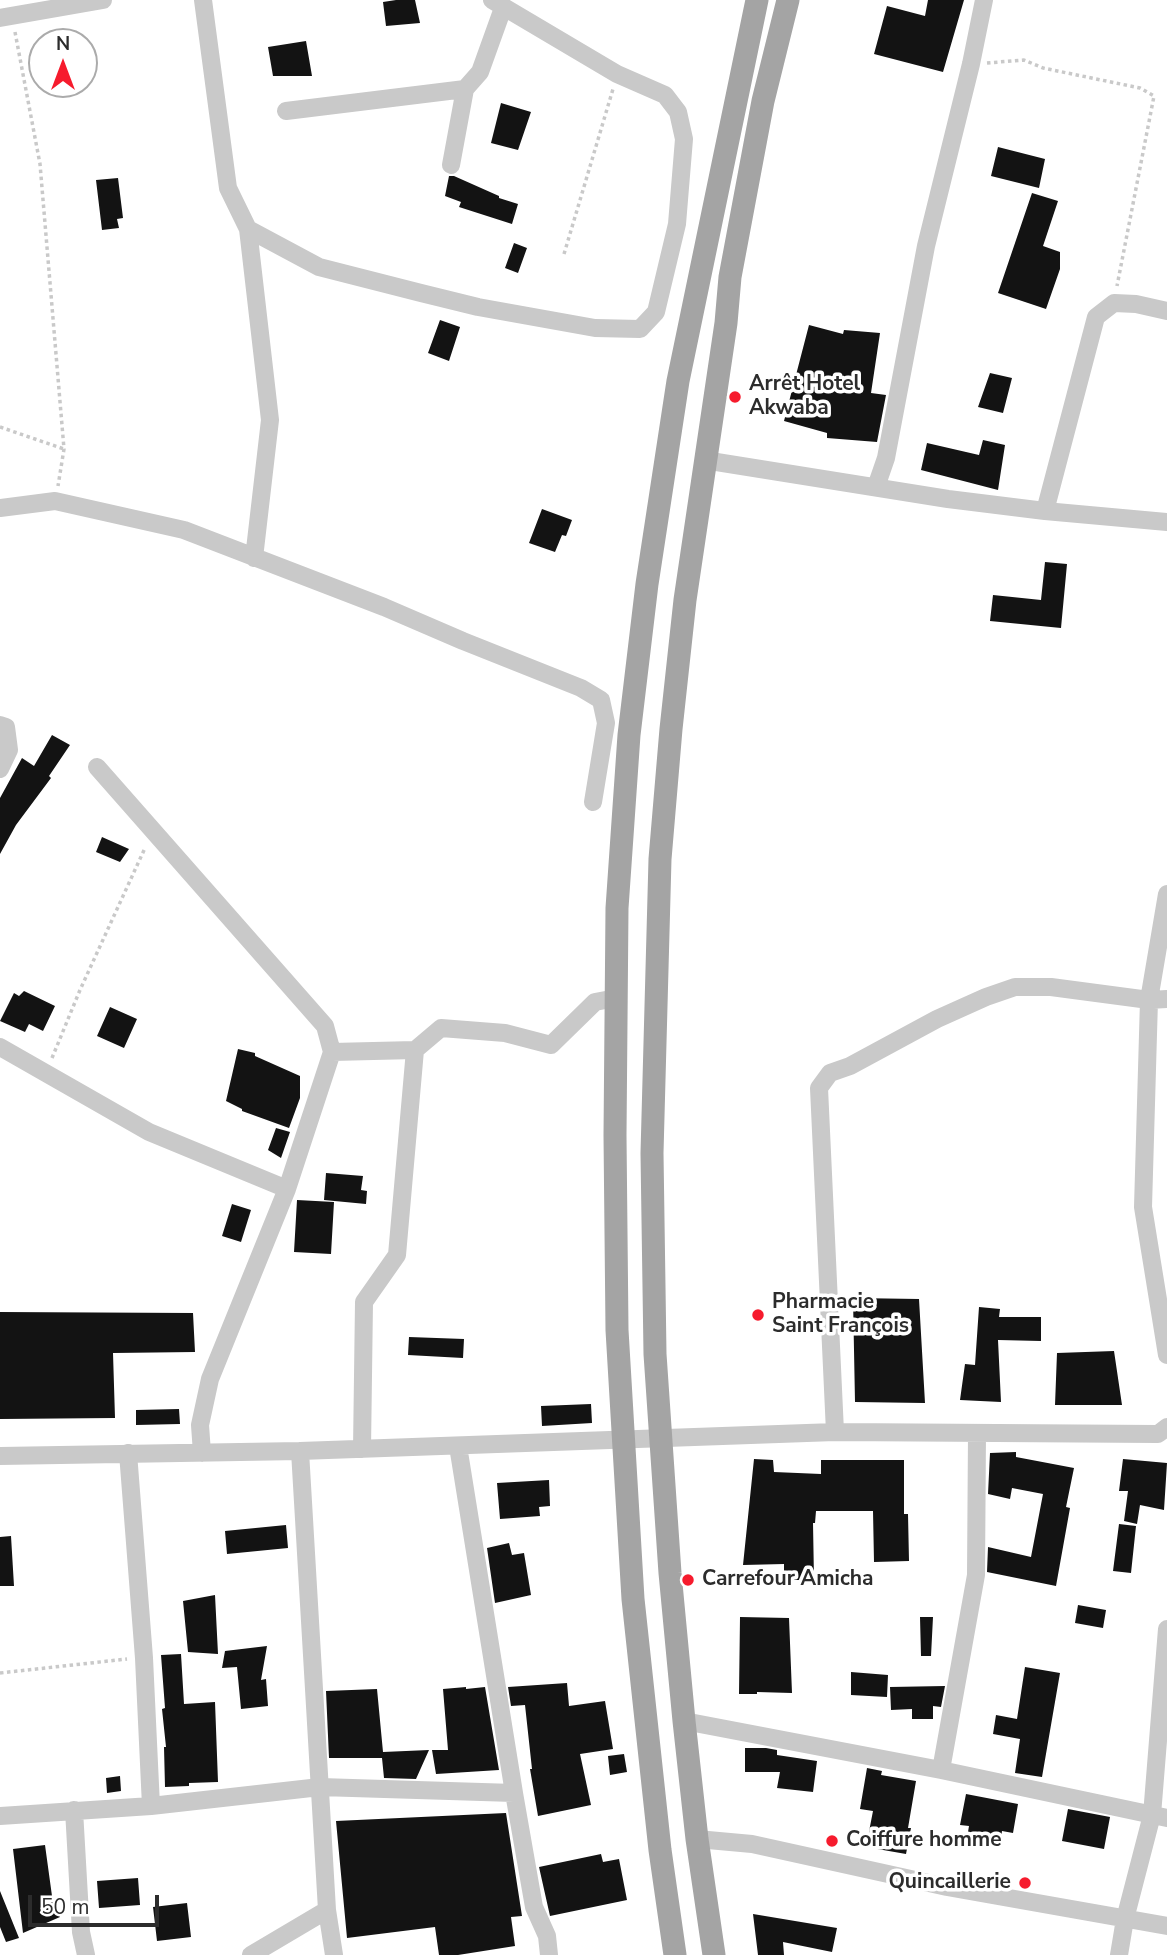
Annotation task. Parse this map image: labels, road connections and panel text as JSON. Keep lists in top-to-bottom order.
{
  "places": [
    "Arrêt Hotel Akwaba",
    "Pharmacie Saint François",
    "Carrefour Amicha",
    "Coiffure homme",
    "Quincaillerie"
  ],
  "scale_bar": "50 m",
  "north": "top"
}
